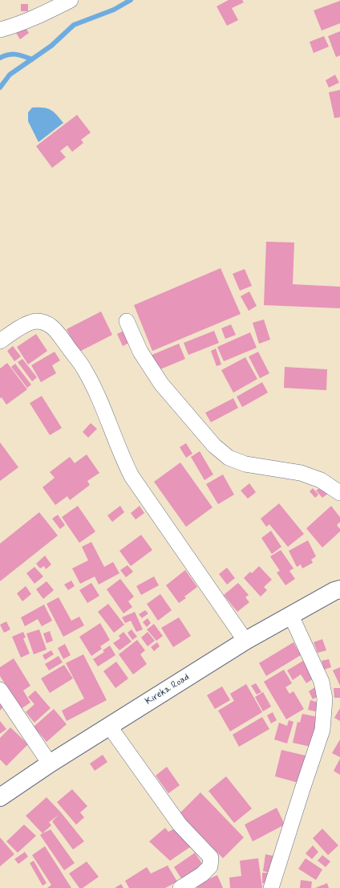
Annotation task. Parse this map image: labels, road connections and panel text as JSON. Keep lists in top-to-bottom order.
{
  "streets": {
    "main road": ["Kireka Road"]
  }
}
